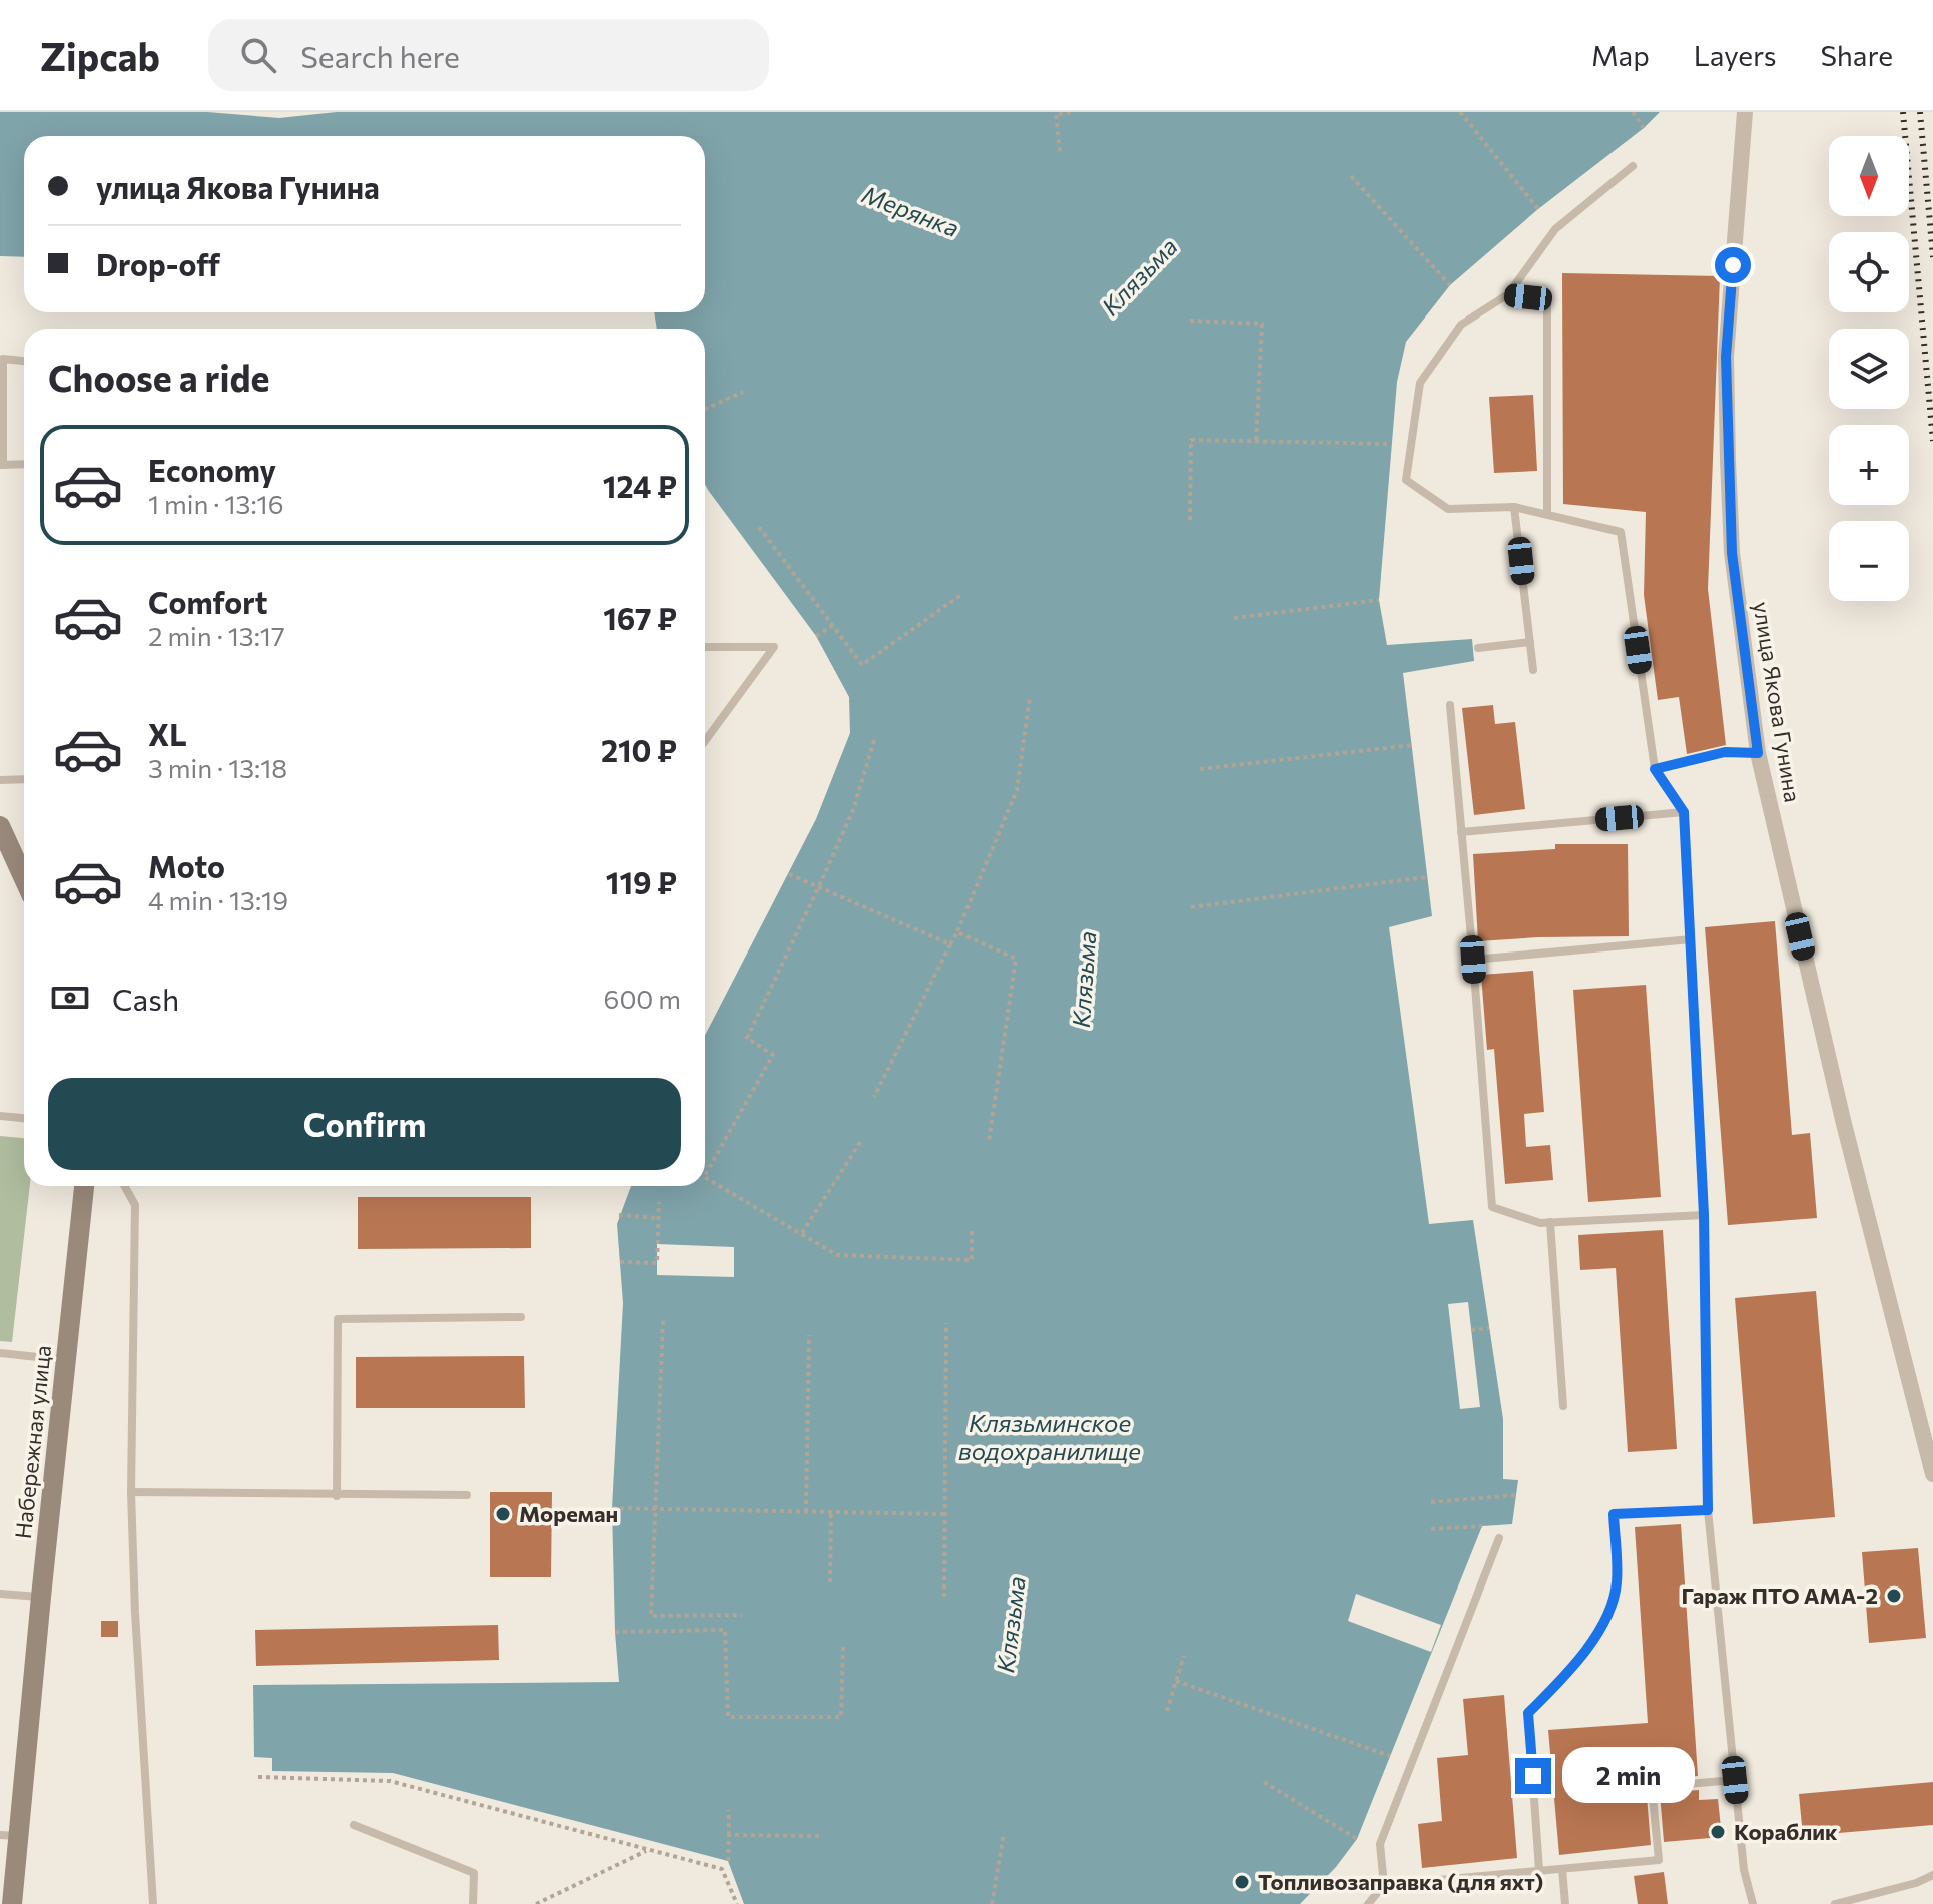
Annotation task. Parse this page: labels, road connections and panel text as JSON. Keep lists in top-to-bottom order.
{
  "streets": {
    "street": ["улица Якова Гунина", "Набережная улица"]
  },
  "water": ["Мерянка", "Клязьма", "Клязьминское водохранилище"],
  "places": [
    "Мореман",
    "Гараж ПТО АМА-2",
    "Кораблик",
    "Топливозаправка (для яхт)"
  ],
  "north": "bottom",
  "page": {
    "header": "Zipcab",
    "search": "Search here",
    "nav": ["Map", "Layers", "Share"],
    "map_buttons": ["+", "−"],
    "banner": ["улица Якова Гунина", "Drop-off"],
    "heading": "Choose a ride",
    "list": [
      {
        "name": "Economy",
        "note": "1 min · 13:16",
        "value": "124 ₽"
      },
      {
        "name": "Comfort",
        "note": "2 min · 13:17",
        "value": "167 ₽"
      },
      {
        "name": "XL",
        "note": "3 min · 13:18",
        "value": "210 ₽"
      },
      {
        "name": "Moto",
        "note": "4 min · 13:19",
        "value": "119 ₽"
      }
    ],
    "pay": ["Cash", "600 m"],
    "buttons": "Confirm",
    "bubble": "2 min"
  }
}
